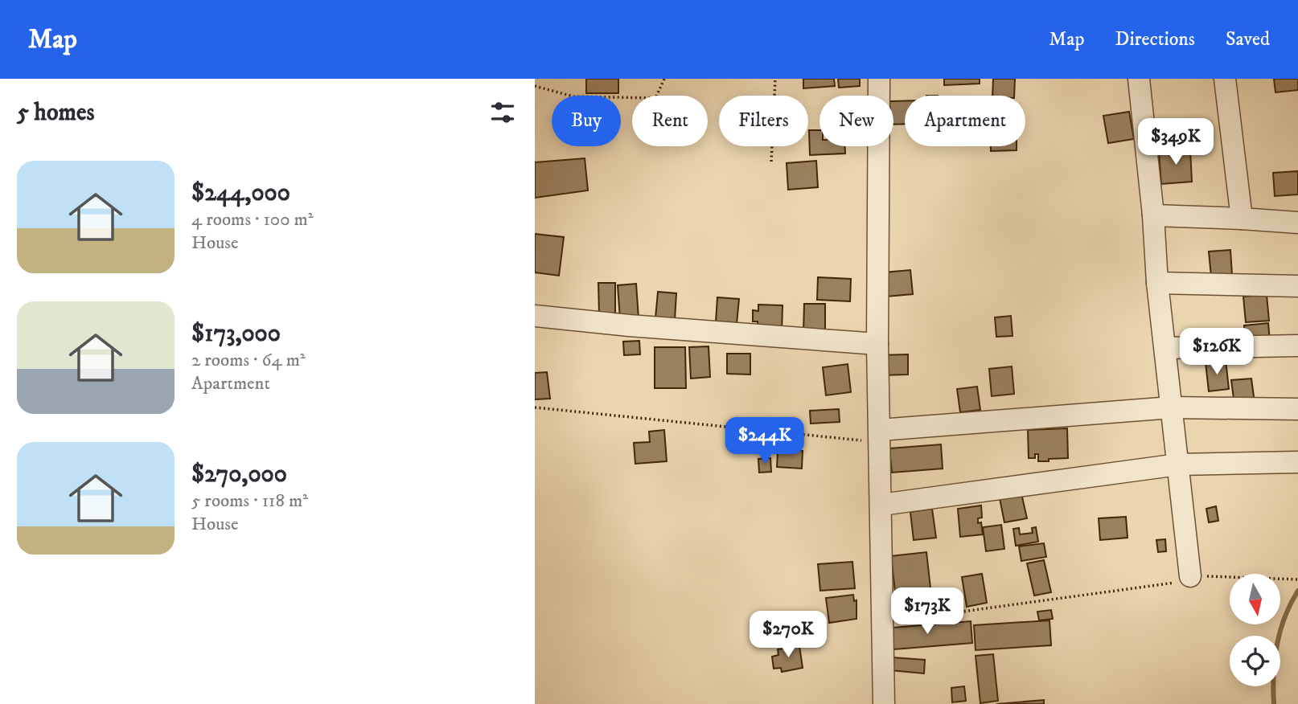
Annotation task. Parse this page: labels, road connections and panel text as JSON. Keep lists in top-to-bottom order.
{
  "north": "bottom",
  "page": {
    "header": "Map",
    "nav": ["Map", "Directions", "Saved"],
    "heading": "5 homes",
    "chip": [
      "Buy",
      "Rent",
      "Filters",
      "New",
      "Apartment"
    ],
    "price": [
      "$349K",
      "$126K",
      "$244K",
      "$173K",
      "$270K"
    ],
    "list": [
      {
        "name": "$244,000",
        "note": "4 rooms · 100 m² · House"
      },
      {
        "name": "$173,000",
        "note": "2 rooms · 64 m² · Apartment"
      },
      {
        "name": "$270,000",
        "note": "5 rooms · 118 m² · House"
      }
    ]
  }
}
